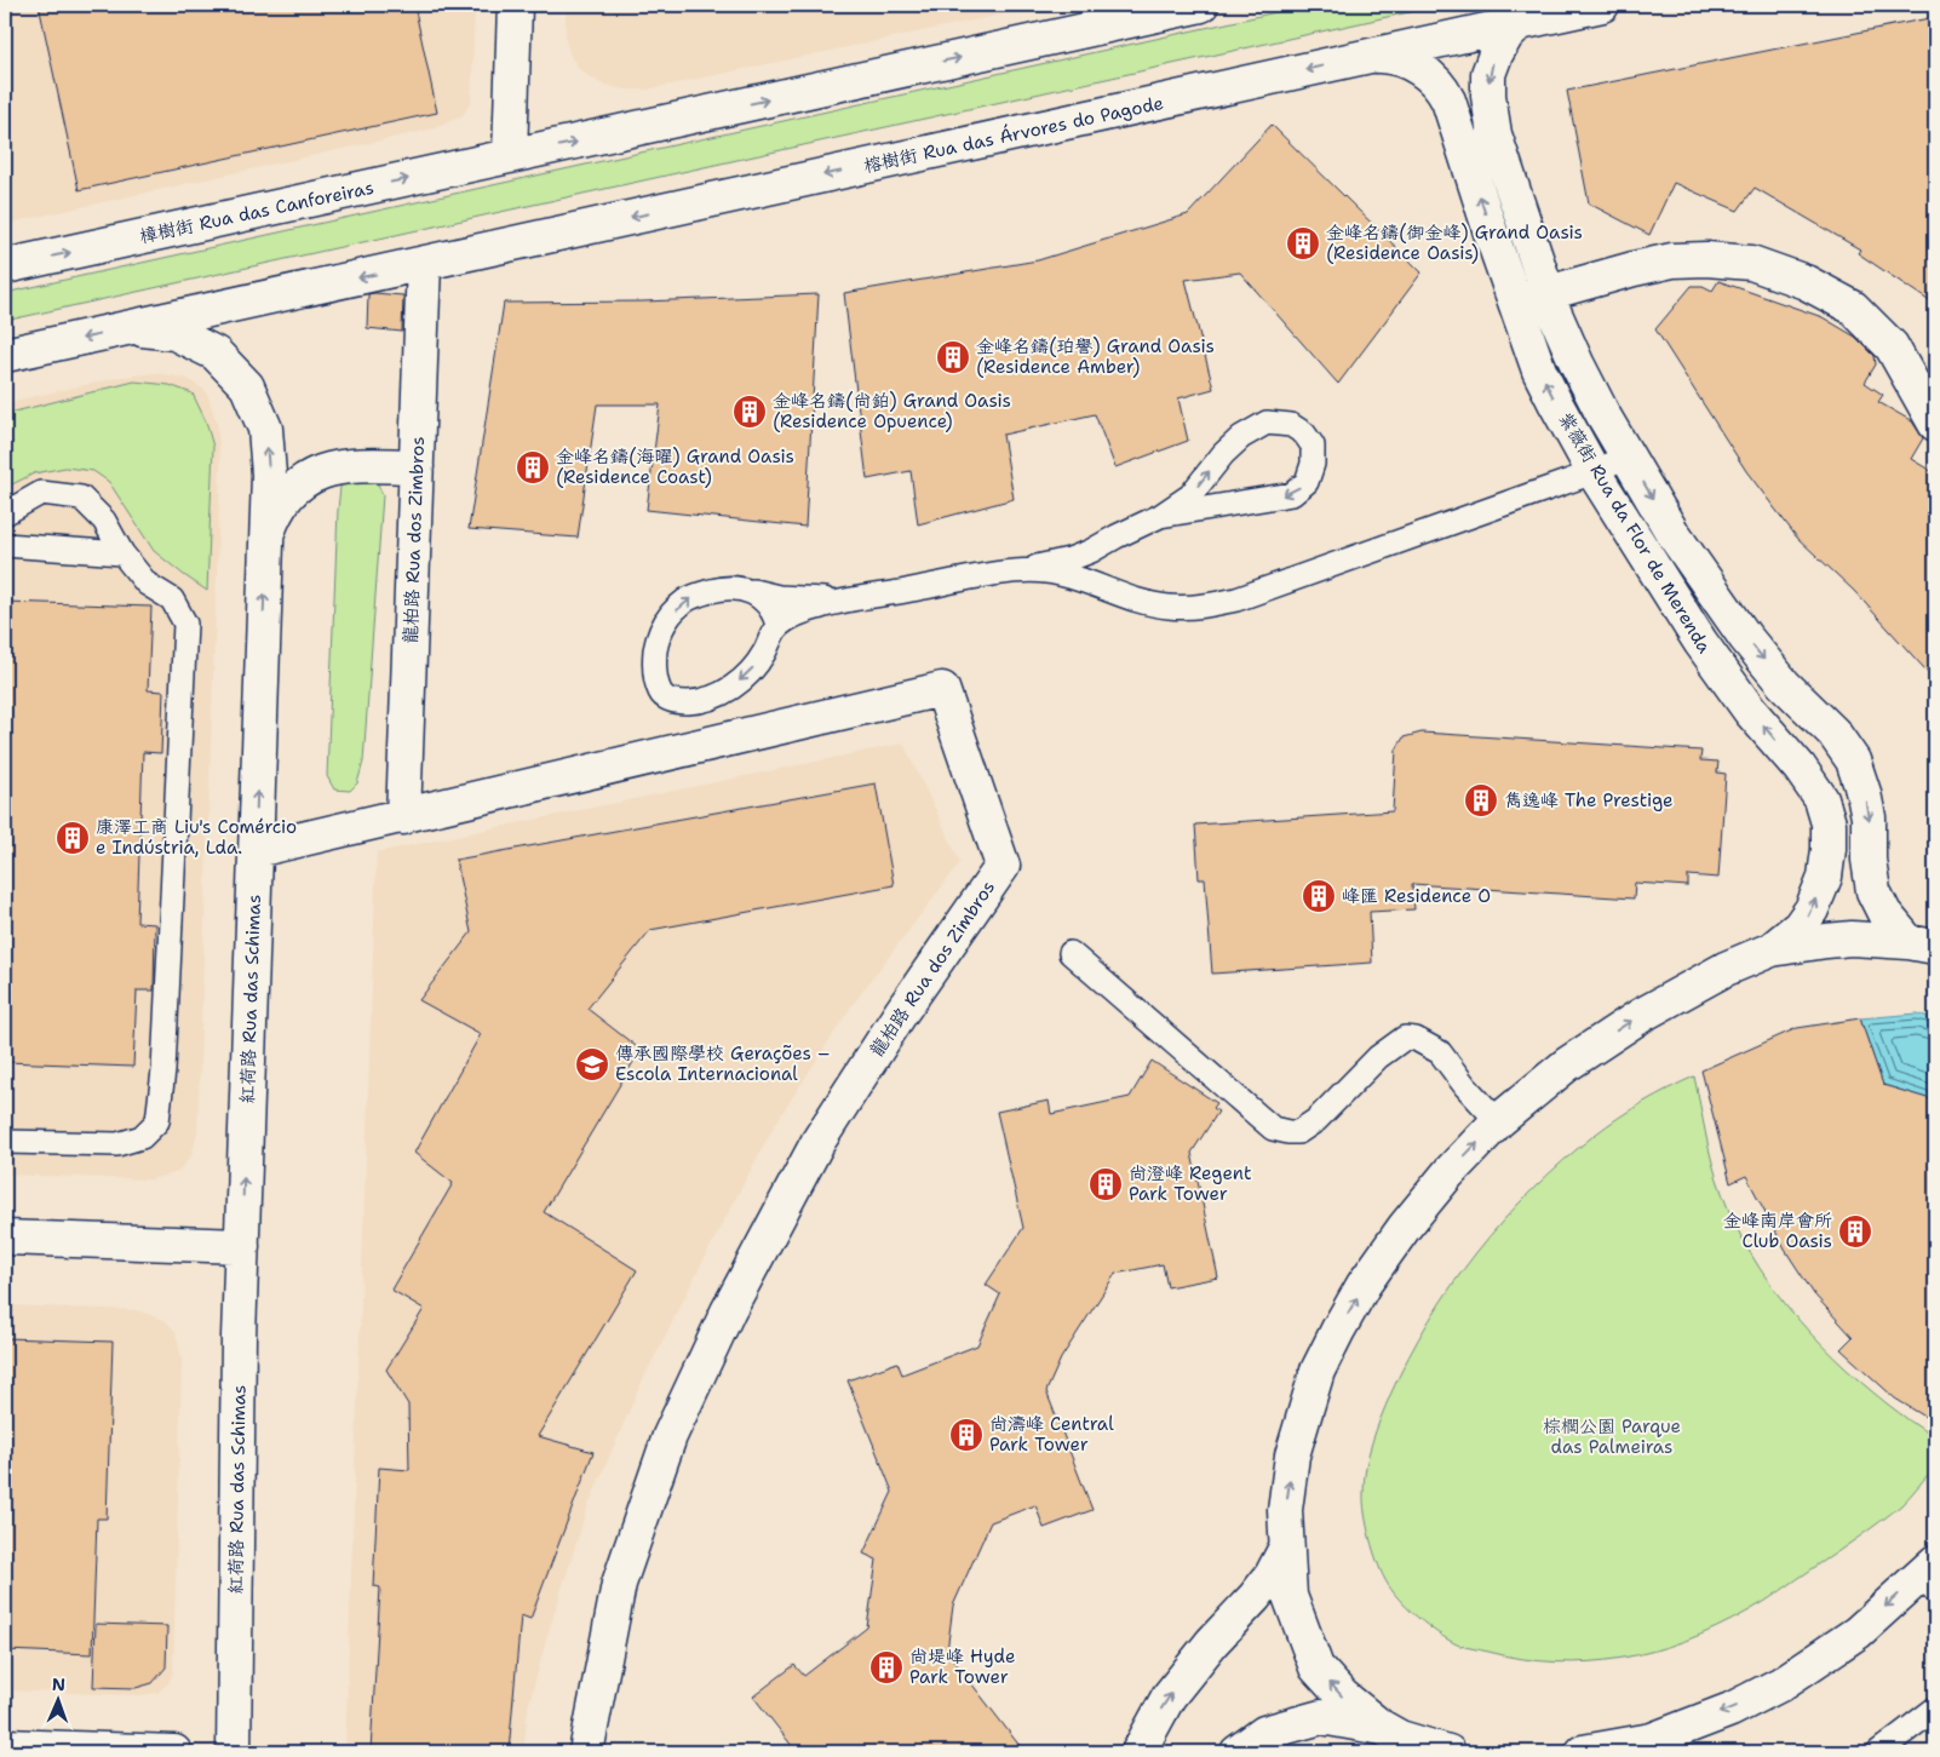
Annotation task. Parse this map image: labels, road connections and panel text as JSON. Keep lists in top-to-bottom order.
{
  "streets": {
    "street": [
      "榕樹街 Rua das Árvores do Pagode",
      "樟樹街 Rua das Canforeiras",
      "紫薇街 Rua da Flor de Merenda",
      "龍柏路 Rua dos Zimbros",
      "紅荷路 Rua das Schimas"
    ]
  },
  "crossings": [
    ["榕樹街 Rua das Árvores do Pagode", "紫薇街 Rua da Flor de Merenda"],
    ["榕樹街 Rua das Árvores do Pagode", "龍柏路 Rua dos Zimbros"],
    ["龍柏路 Rua dos Zimbros", "紅荷路 Rua das Schimas"]
  ],
  "one_way": ["紅荷路 Rua das Schimas"],
  "parks": ["棕櫚公園 Parque das Palmeiras"],
  "places": {
    "building": [
      "金峰名鑄(御金峰) Grand Oasis (Residence Oasis)",
      "金峰名鑄(珀譽) Grand Oasis (Residence Amber)",
      "金峰名鑄(尚鉑) Grand Oasis (Residence Opuence)",
      "金峰名鑄(海曜) Grand Oasis (Residence Coast)",
      "雋逸峰 The Prestige",
      "康澤工商 Liu's Comércio e Indústria, Lda.",
      "峰匯 Residence O",
      "尚澄峰 Regent Park Tower",
      "金峰南岸會所 Club Oasis",
      "尚濤峰 Central Park Tower",
      "尚堤峰 Hyde Park Tower"
    ],
    "school or university": ["傳承國際學校 Gerações – Escola Internacional"]
  },
  "north": "top"
}
